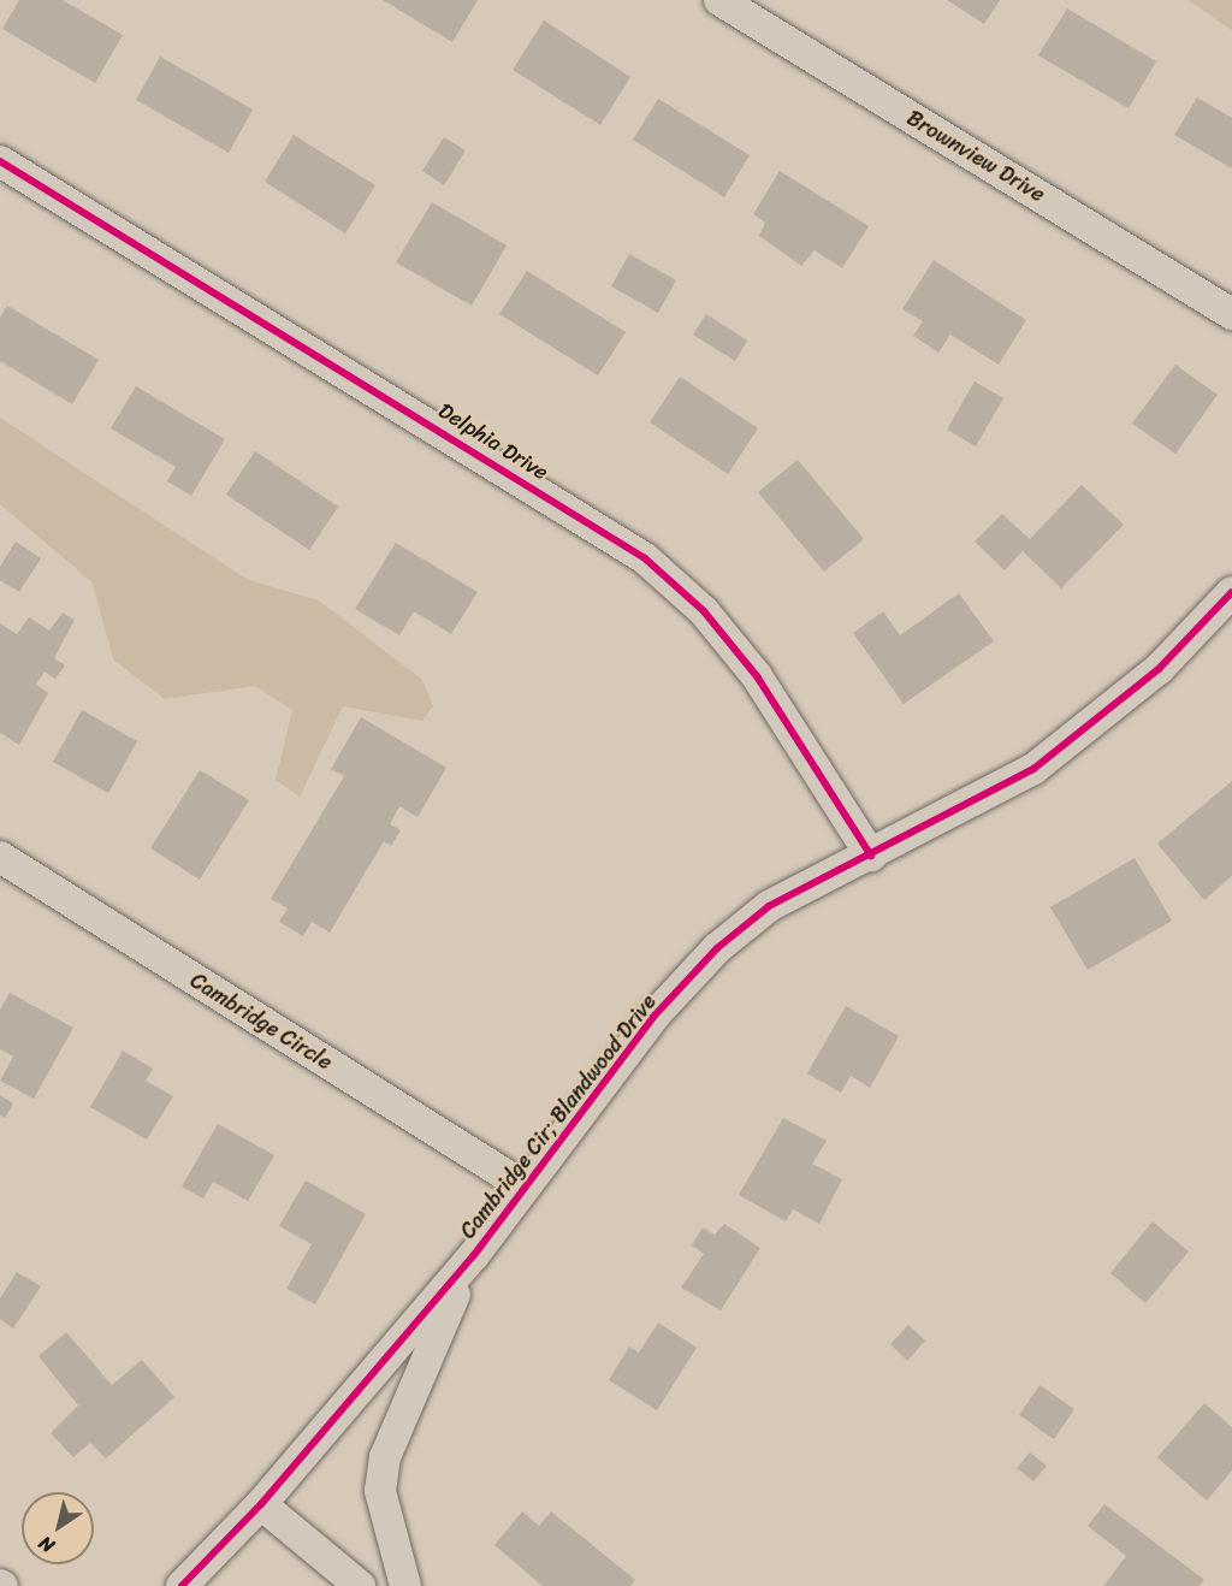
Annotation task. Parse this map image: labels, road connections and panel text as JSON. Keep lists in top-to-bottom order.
{
  "streets": {
    "street": [
      "Brownview Drive",
      "Delphia Drive",
      "Cambridge Circle",
      "Cambridge Cir; Blandwood Drive"
    ]
  },
  "crossings": [
    ["Delphia Drive", "Cambridge Cir; Blandwood Drive"],
    ["Cambridge Circle", "Cambridge Cir; Blandwood Drive"]
  ],
  "north": "bottom left"
}
